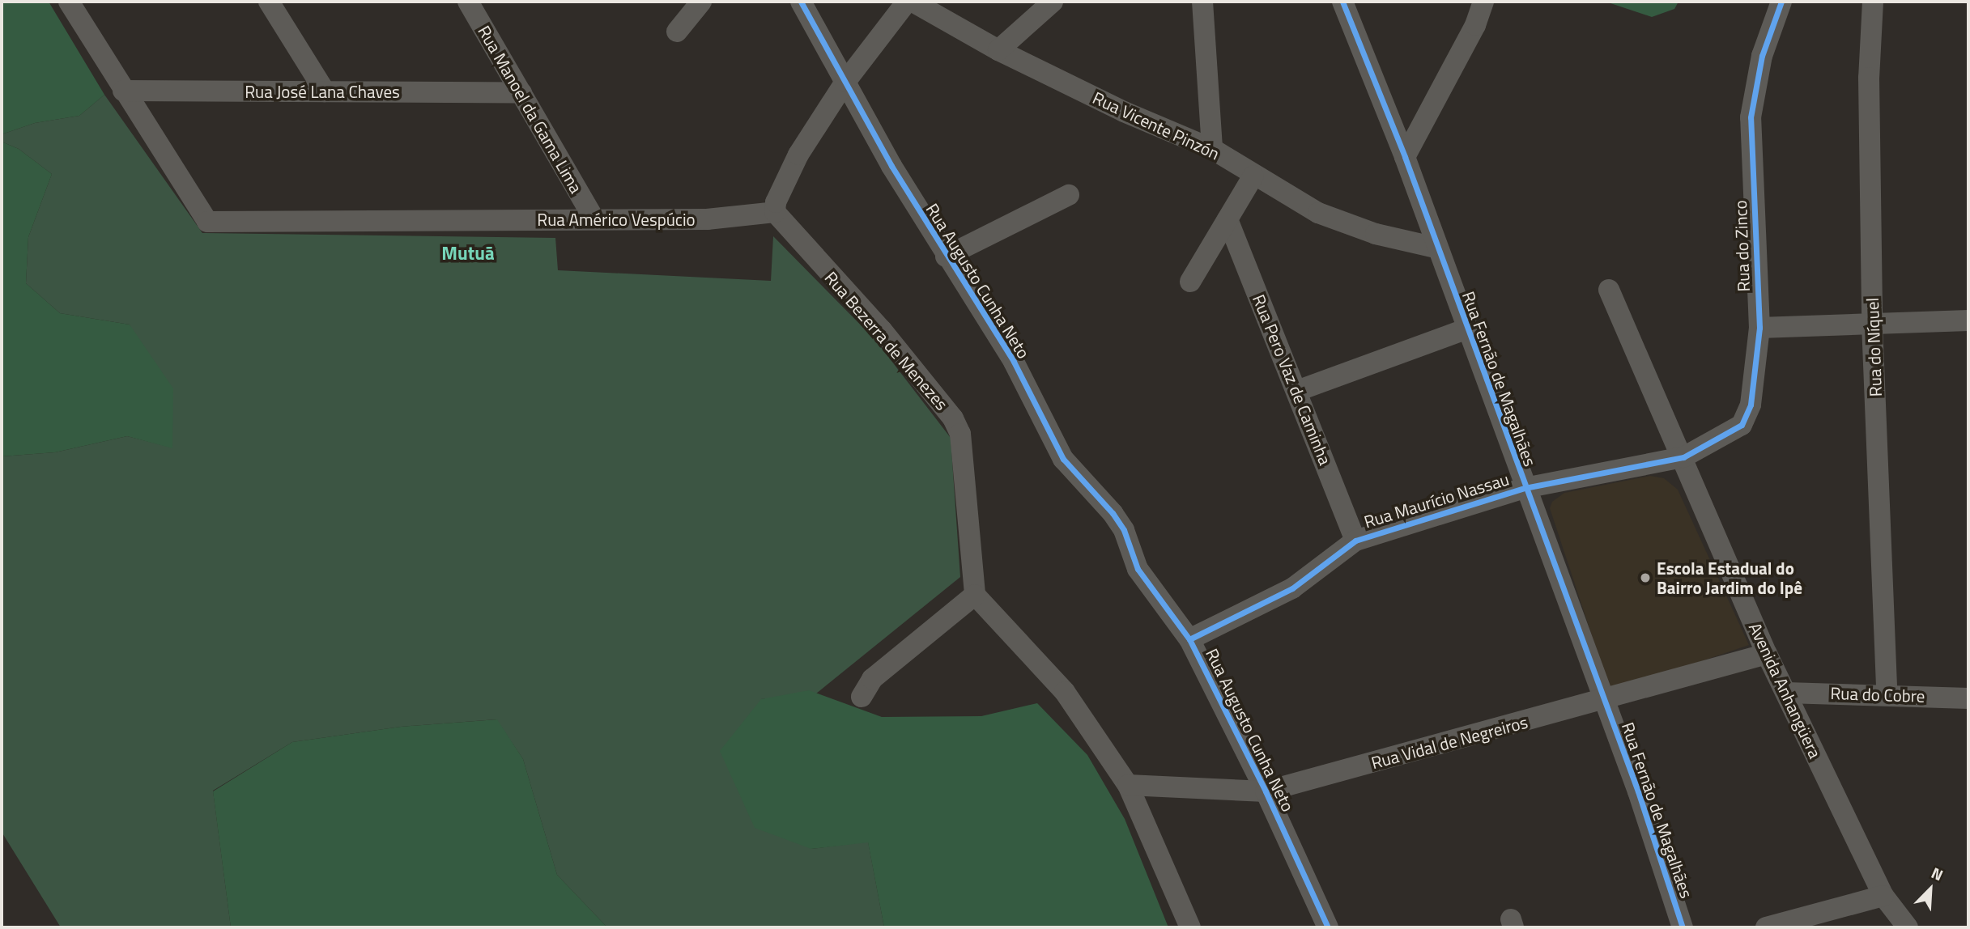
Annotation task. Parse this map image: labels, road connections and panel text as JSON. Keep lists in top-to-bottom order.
{
  "streets": {
    "street": [
      "Rua José Lana Chaves",
      "Rua Manoel da Gama Lima",
      "Rua Vicente Pinzón",
      "Rua Américo Vespúcio",
      "Rua do Zinco",
      "Rua Augusto Cunha Neto",
      "Rua Bezerra de Menezes",
      "Rua do Níquel",
      "Rua Fernão de Magalhães",
      "Rua Pero Vaz de Caminha",
      "Rua Maurício Nassau",
      "Avenida Anhangüera",
      "Rua do Cobre",
      "Rua Vidal de Negreiros"
    ]
  },
  "crossings": [
    ["Rua José Lana Chaves", "Rua Manoel da Gama Lima"],
    ["Rua José Lana Chaves", "Rua Américo Vespúcio"],
    ["Rua Manoel da Gama Lima", "Rua Américo Vespúcio"],
    ["Rua Vicente Pinzón", "Rua Fernão de Magalhães"],
    ["Rua Américo Vespúcio", "Rua Bezerra de Menezes"],
    ["Rua do Zinco", "Rua Maurício Nassau"],
    ["Rua do Zinco", "Avenida Anhangüera"],
    ["Rua Augusto Cunha Neto", "Rua Maurício Nassau"],
    ["Rua Augusto Cunha Neto", "Rua Vidal de Negreiros"],
    ["Rua do Níquel", "Rua do Cobre"],
    ["Rua Fernão de Magalhães", "Rua Maurício Nassau"],
    ["Rua Fernão de Magalhães", "Rua Vidal de Negreiros"],
    ["Rua Pero Vaz de Caminha", "Rua Maurício Nassau"],
    ["Rua Maurício Nassau", "Avenida Anhangüera"],
    ["Avenida Anhangüera", "Rua do Cobre"],
    ["Avenida Anhangüera", "Rua Vidal de Negreiros"]
  ],
  "districts": ["Mutuã"],
  "places": ["Escola Estadual do Bairro Jardim do Ipê"],
  "north": "top right"
}
